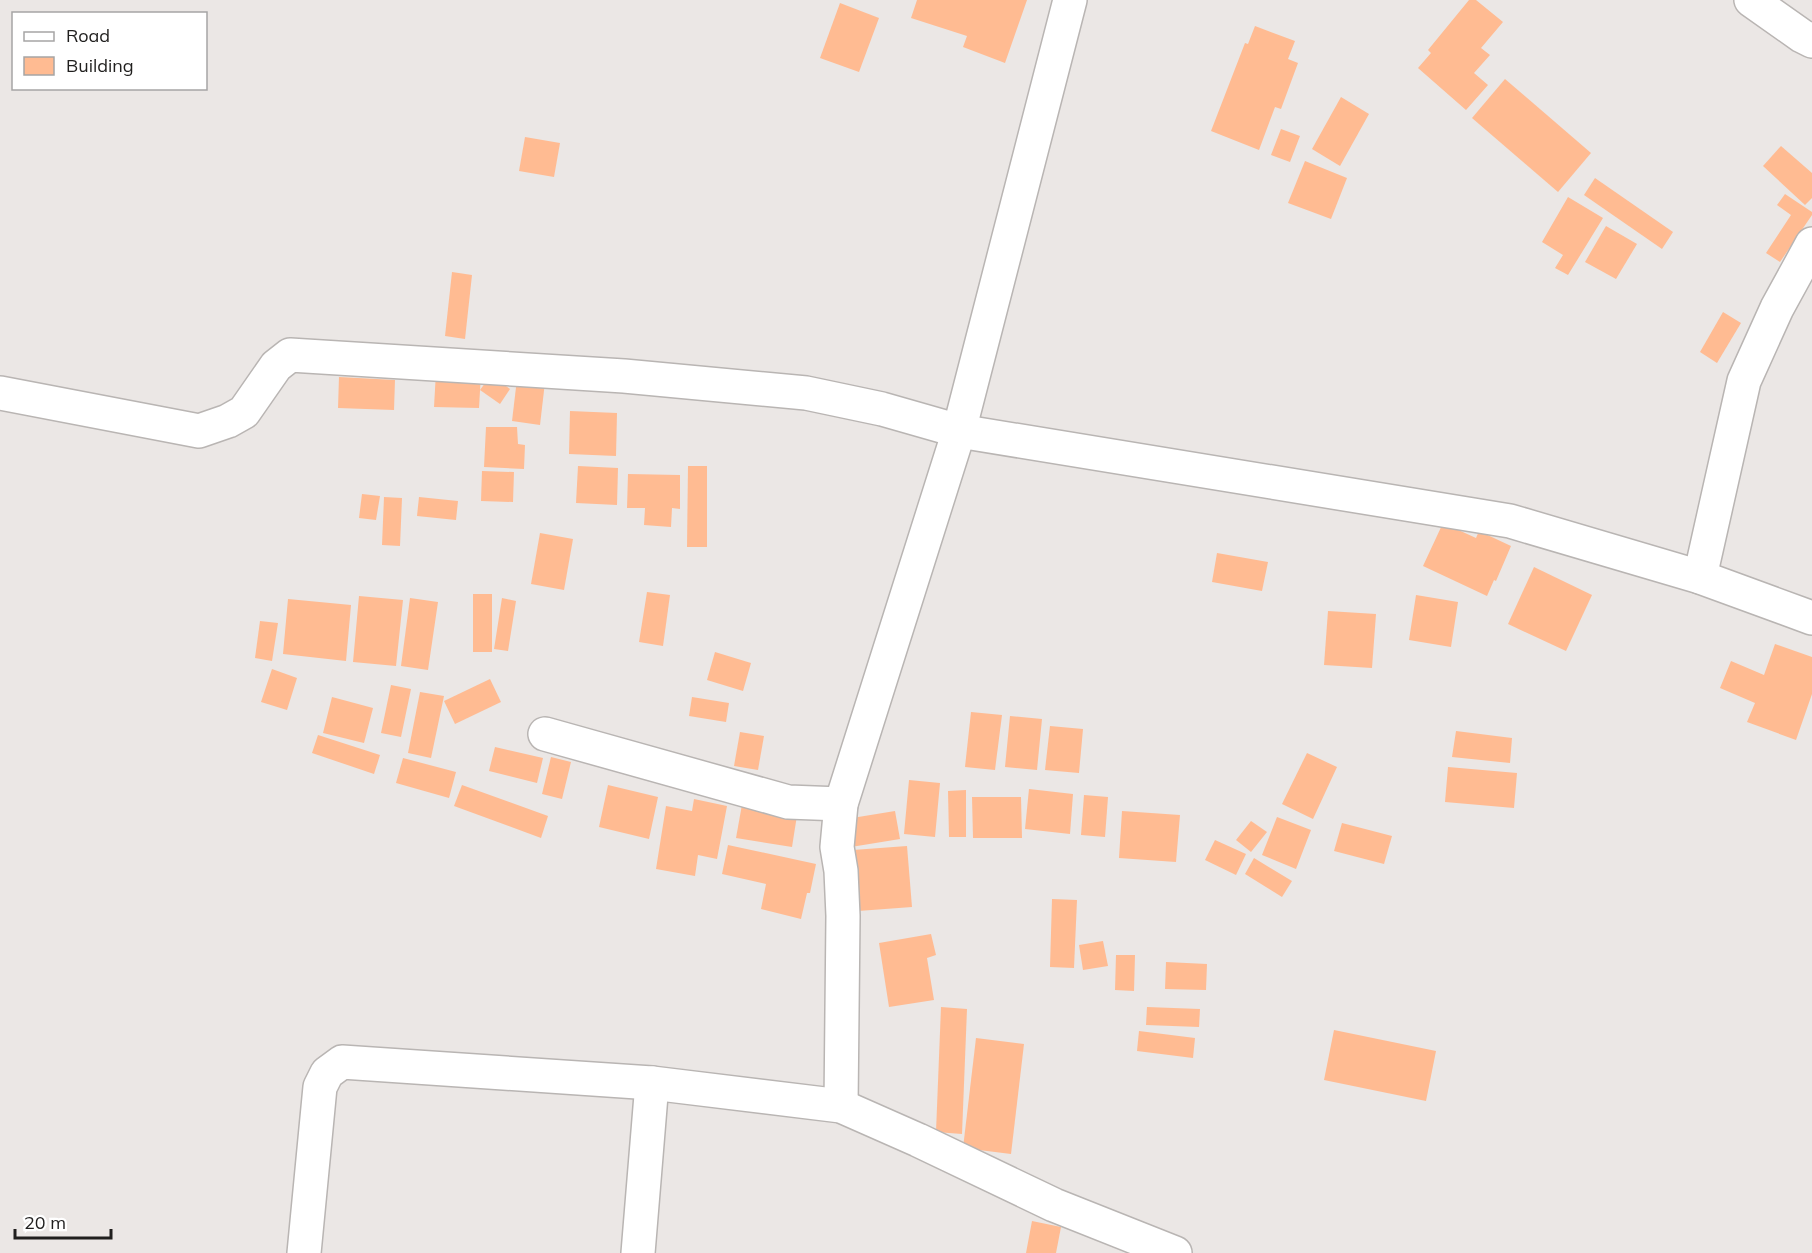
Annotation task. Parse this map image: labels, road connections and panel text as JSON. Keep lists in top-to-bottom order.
{
  "legend": ["Road", "Building"],
  "scale_bar": "20 m"
}
